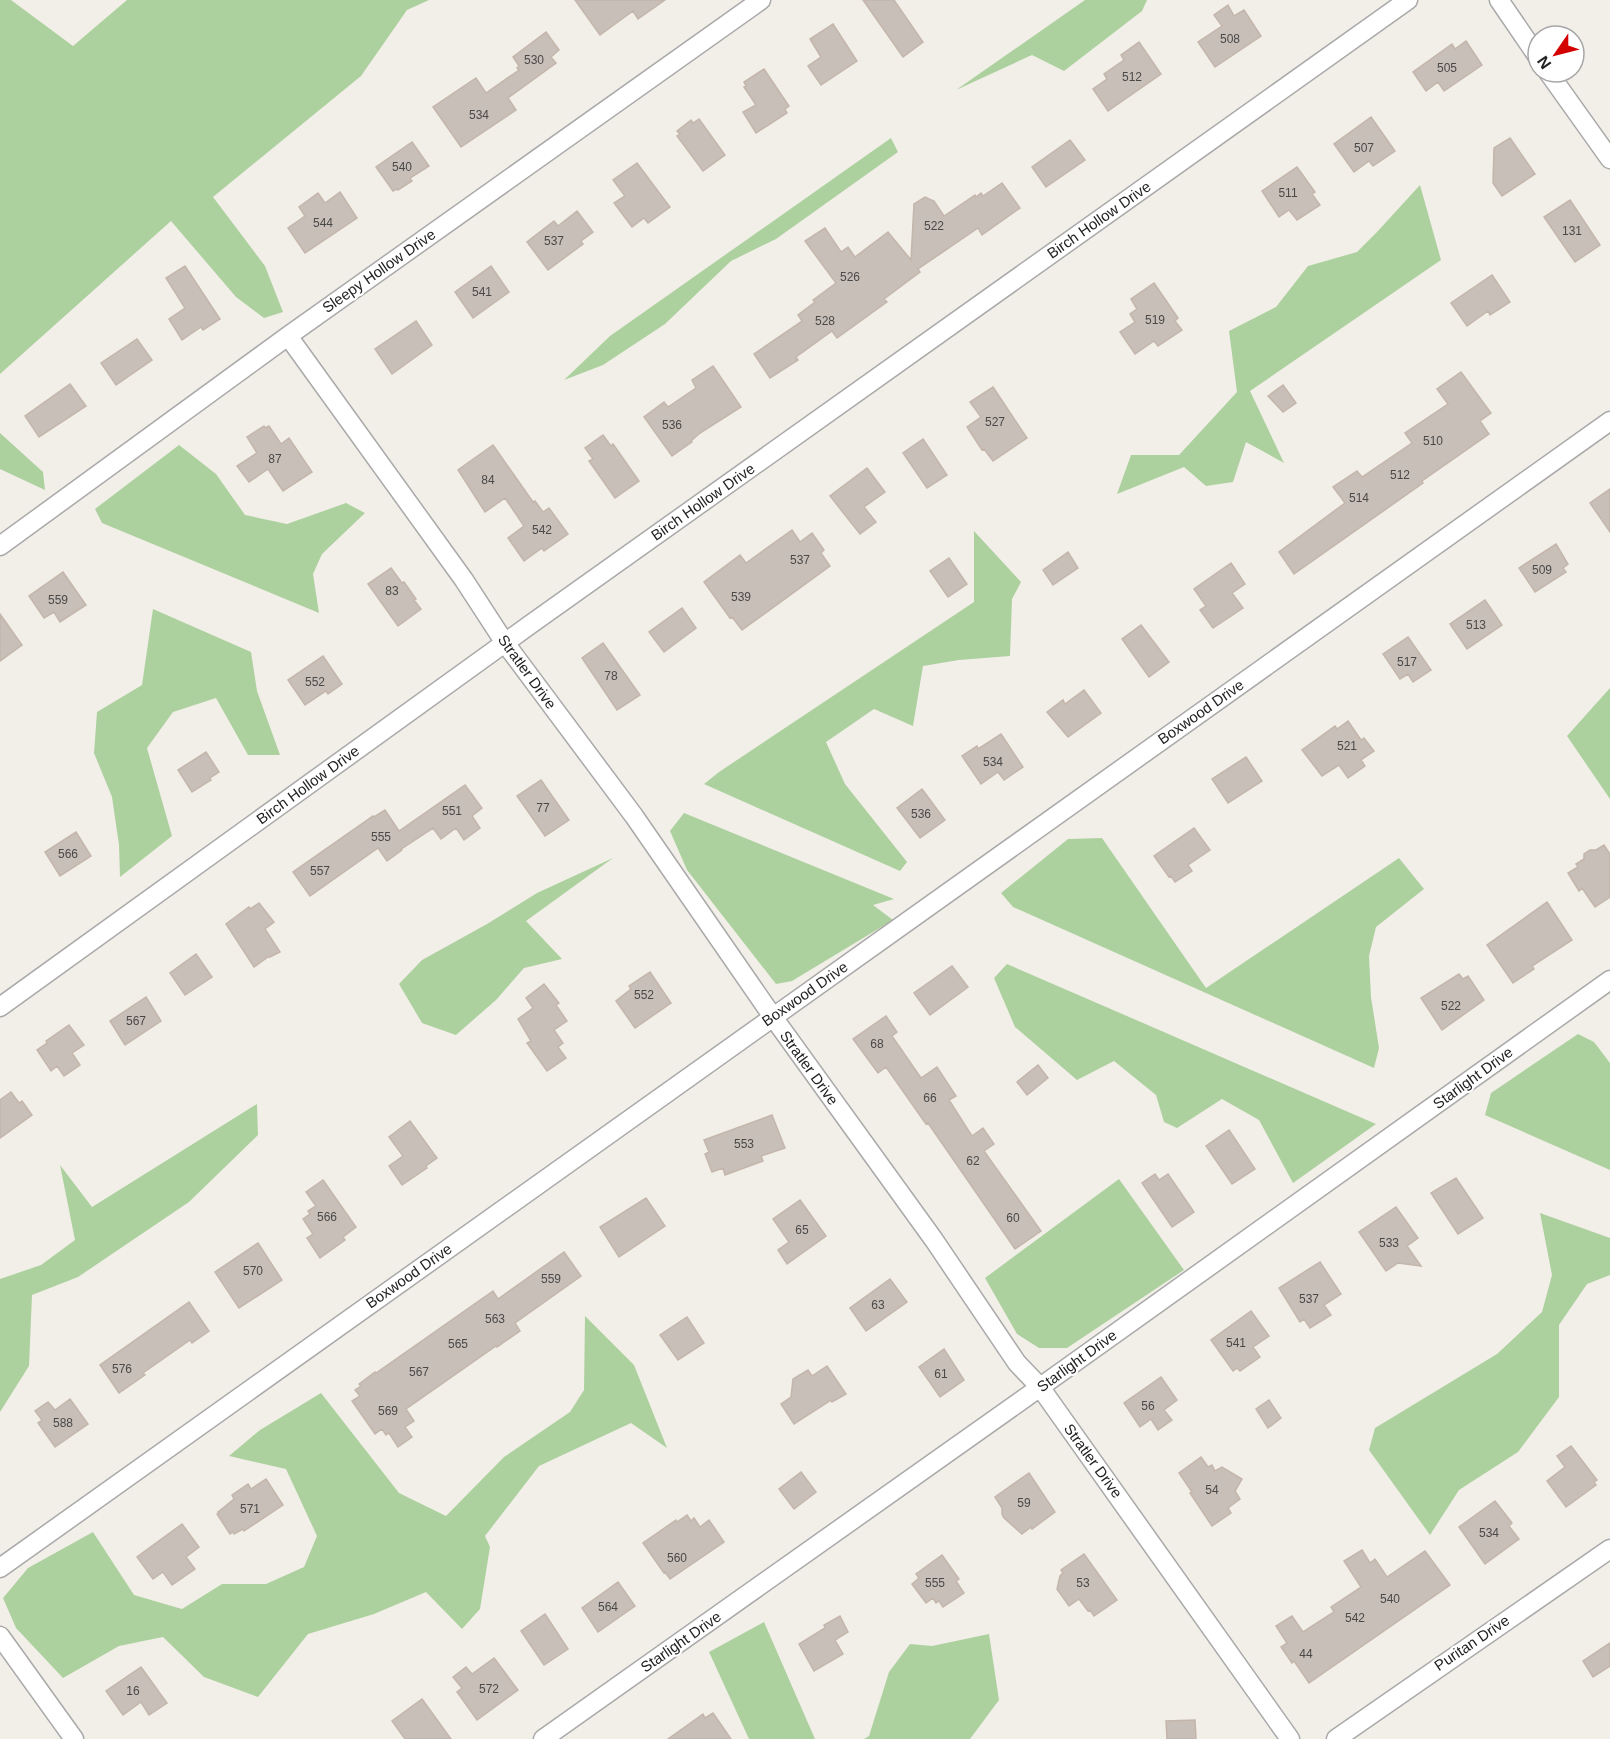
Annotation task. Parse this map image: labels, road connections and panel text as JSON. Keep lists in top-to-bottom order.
{
  "streets": {
    "street": [
      "Birch Hollow Drive",
      "Sleepy Hollow Drive",
      "Stratler Drive",
      "Boxwood Drive",
      "Starlight Drive",
      "Puritan Drive"
    ]
  },
  "crossings": [
    ["Birch Hollow Drive", "Stratler Drive"],
    ["Sleepy Hollow Drive", "Stratler Drive"],
    ["Stratler Drive", "Boxwood Drive"],
    ["Stratler Drive", "Starlight Drive"]
  ],
  "house_numbers": [
    "508",
    "530",
    "505",
    "512",
    "534",
    "507",
    "540",
    "511",
    "544",
    "522",
    "131",
    "537",
    "526",
    "541",
    "519",
    "528",
    "527",
    "536",
    "510",
    "87",
    "512",
    "84",
    "514",
    "542",
    "537",
    "509",
    "83",
    "539",
    "559",
    "513",
    "517",
    "78",
    "552",
    "521",
    "534",
    "77",
    "551",
    "536",
    "555",
    "566",
    "557",
    "552",
    "522",
    "567",
    "68",
    "66",
    "553",
    "62",
    "566",
    "60",
    "65",
    "533",
    "570",
    "559",
    "537",
    "63",
    "563",
    "541",
    "565",
    "576",
    "567",
    "61",
    "56",
    "569",
    "588",
    "54",
    "59",
    "571",
    "534",
    "560",
    "555",
    "53",
    "540",
    "564",
    "542",
    "44",
    "572",
    "16"
  ],
  "north": "bottom left"
}
